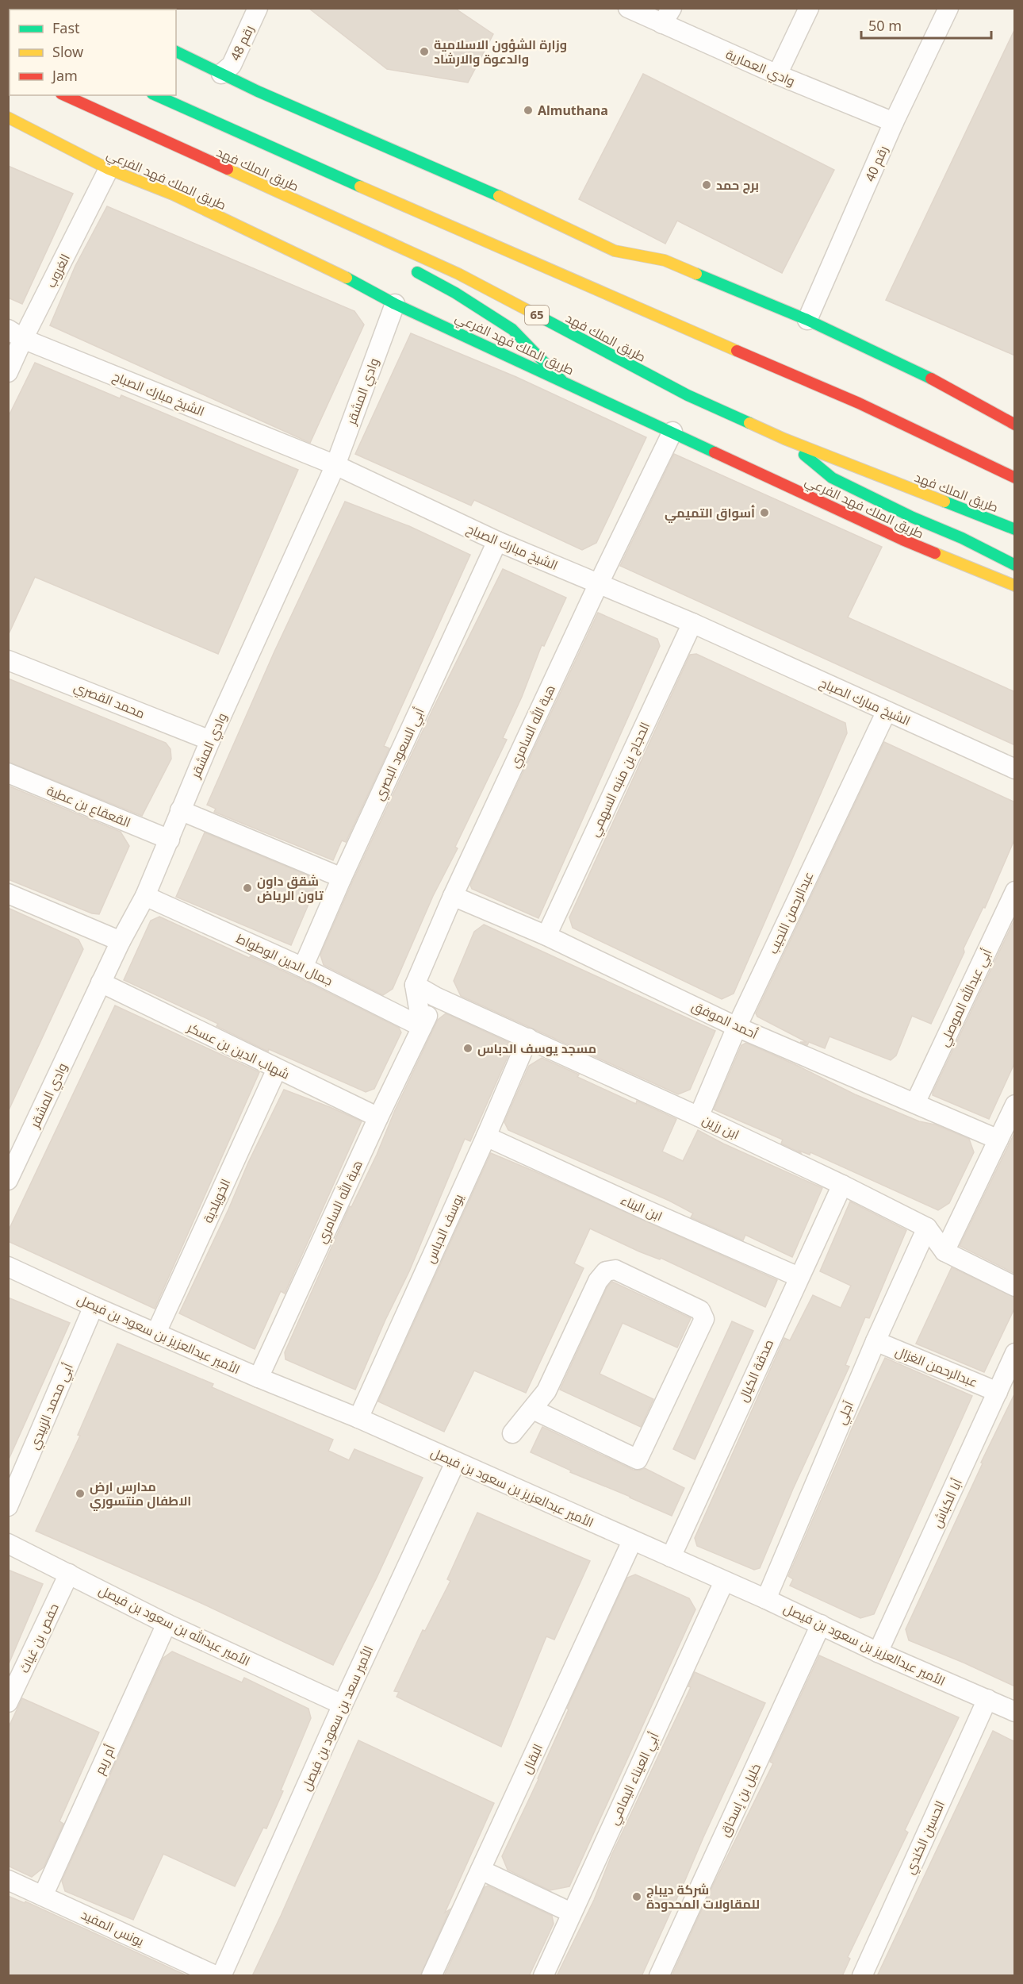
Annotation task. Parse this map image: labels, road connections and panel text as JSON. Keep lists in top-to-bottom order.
{
  "streets": {
    "main road": ["طريق الملك فهد", "طريق الملك فهد الفرعي", "65"],
    "street": [
      "رقم 48",
      "وادي العمارية",
      "رقم 40",
      "الغروب",
      "وادي المشقر",
      "الشيخ مبارك الصباح",
      "محمد القصري",
      "هبة الله السامري",
      "أبي السعود البصري",
      "الحجاج بن منبه السهمي",
      "القعقاع بن عطية",
      "عبدالرحمن النجيب",
      "جمال الدين الوطواط",
      "أبي عبدالله الموصلي",
      "أحمد الموفق",
      "شهاب الدين بن عسكر",
      "ابن رزين",
      "الخويلدية",
      "ابن البناء",
      "يوسف الدباس",
      "الأمير عبدالعزيز بن سعود بن فيصل",
      "عبدالرحمن الغزال",
      "صدقة الكيال",
      "أبي محمد الزبيدي",
      "آجلي",
      "أبا الكباش",
      "الأمير عبدالله بن سعود بن فيصل",
      "حفص بن غياث",
      "الأمير سعد بن سعود بن فيصل",
      "البقال",
      "أم ريم",
      "أبي العيناء اليمامي",
      "خليل بن إسحاق",
      "الحسين الكندي",
      "يونس المفيد"
    ]
  },
  "crossings": [
    ["وادي العمارية", "رقم 40"],
    ["طريق الملك فهد الفرعي", "الغروب"],
    ["طريق الملك فهد الفرعي", "وادي المشقر"],
    ["طريق الملك فهد الفرعي", "هبة الله السامري"],
    ["الغروب", "الشيخ مبارك الصباح"],
    ["وادي المشقر", "الشيخ مبارك الصباح"],
    ["وادي المشقر", "محمد القصري"],
    ["وادي المشقر", "القعقاع بن عطية"],
    ["وادي المشقر", "جمال الدين الوطواط"],
    ["وادي المشقر", "شهاب الدين بن عسكر"],
    ["الشيخ مبارك الصباح", "هبة الله السامري"],
    ["الشيخ مبارك الصباح", "أبي السعود البصري"],
    ["الشيخ مبارك الصباح", "الحجاج بن منبه السهمي"],
    ["الشيخ مبارك الصباح", "عبدالرحمن النجيب"],
    ["هبة الله السامري", "جمال الدين الوطواط"],
    ["هبة الله السامري", "أحمد الموفق"],
    ["هبة الله السامري", "شهاب الدين بن عسكر"],
    ["هبة الله السامري", "ابن رزين"],
    ["هبة الله السامري", "الأمير عبدالعزيز بن سعود بن فيصل"],
    ["أبي السعود البصري", "جمال الدين الوطواط"],
    ["الحجاج بن منبه السهمي", "أحمد الموفق"],
    ["عبدالرحمن النجيب", "أحمد الموفق"],
    ["عبدالرحمن النجيب", "ابن رزين"],
    ["أبي عبدالله الموصلي", "أحمد الموفق"],
    ["شهاب الدين بن عسكر", "الخويلدية"],
    ["ابن رزين", "يوسف الدباس"],
    ["ابن رزين", "صدقة الكيال"],
    ["ابن رزين", "آجلي"],
    ["الخويلدية", "الأمير عبدالعزيز بن سعود بن فيصل"],
    ["ابن البناء", "يوسف الدباس"],
    ["ابن البناء", "صدقة الكيال"],
    ["يوسف الدباس", "الأمير عبدالعزيز بن سعود بن فيصل"],
    ["الأمير عبدالعزيز بن سعود بن فيصل", "صدقة الكيال"],
    ["الأمير عبدالعزيز بن سعود بن فيصل", "أبي محمد الزبيدي"],
    ["الأمير عبدالعزيز بن سعود بن فيصل", "آجلي"],
    ["الأمير عبدالعزيز بن سعود بن فيصل", "أبا الكباش"],
    ["الأمير عبدالعزيز بن سعود بن فيصل", "الأمير سعد بن سعود بن فيصل"],
    ["الأمير عبدالعزيز بن سعود بن فيصل", "البقال"],
    ["الأمير عبدالعزيز بن سعود بن فيصل", "أبي العيناء اليمامي"],
    ["الأمير عبدالعزيز بن سعود بن فيصل", "خليل بن إسحاق"],
    ["الأمير عبدالعزيز بن سعود بن فيصل", "الحسين الكندي"],
    ["عبدالرحمن الغزال", "آجلي"],
    ["عبدالرحمن الغزال", "أبا الكباش"],
    ["الأمير عبدالله بن سعود بن فيصل", "حفص بن غياث"],
    ["الأمير عبدالله بن سعود بن فيصل", "الأمير سعد بن سعود بن فيصل"],
    ["الأمير عبدالله بن سعود بن فيصل", "أم ريم"],
    ["أم ريم", "يونس المفيد"]
  ],
  "places": [
    "وزارة الشؤون الاسلامية والدعوة والارشاد",
    "Almuthana",
    "برج حمد",
    "أسواق التميمي",
    "شقق داون تاون الرياض",
    "مسجد يوسف الدباس",
    "مدارس ارض الاطفال منتسوري",
    "شركة ديباج للمقاولات المحدودة"
  ],
  "legend": ["Fast", "Slow", "Jam"],
  "scale_bar": "50 m"
}
